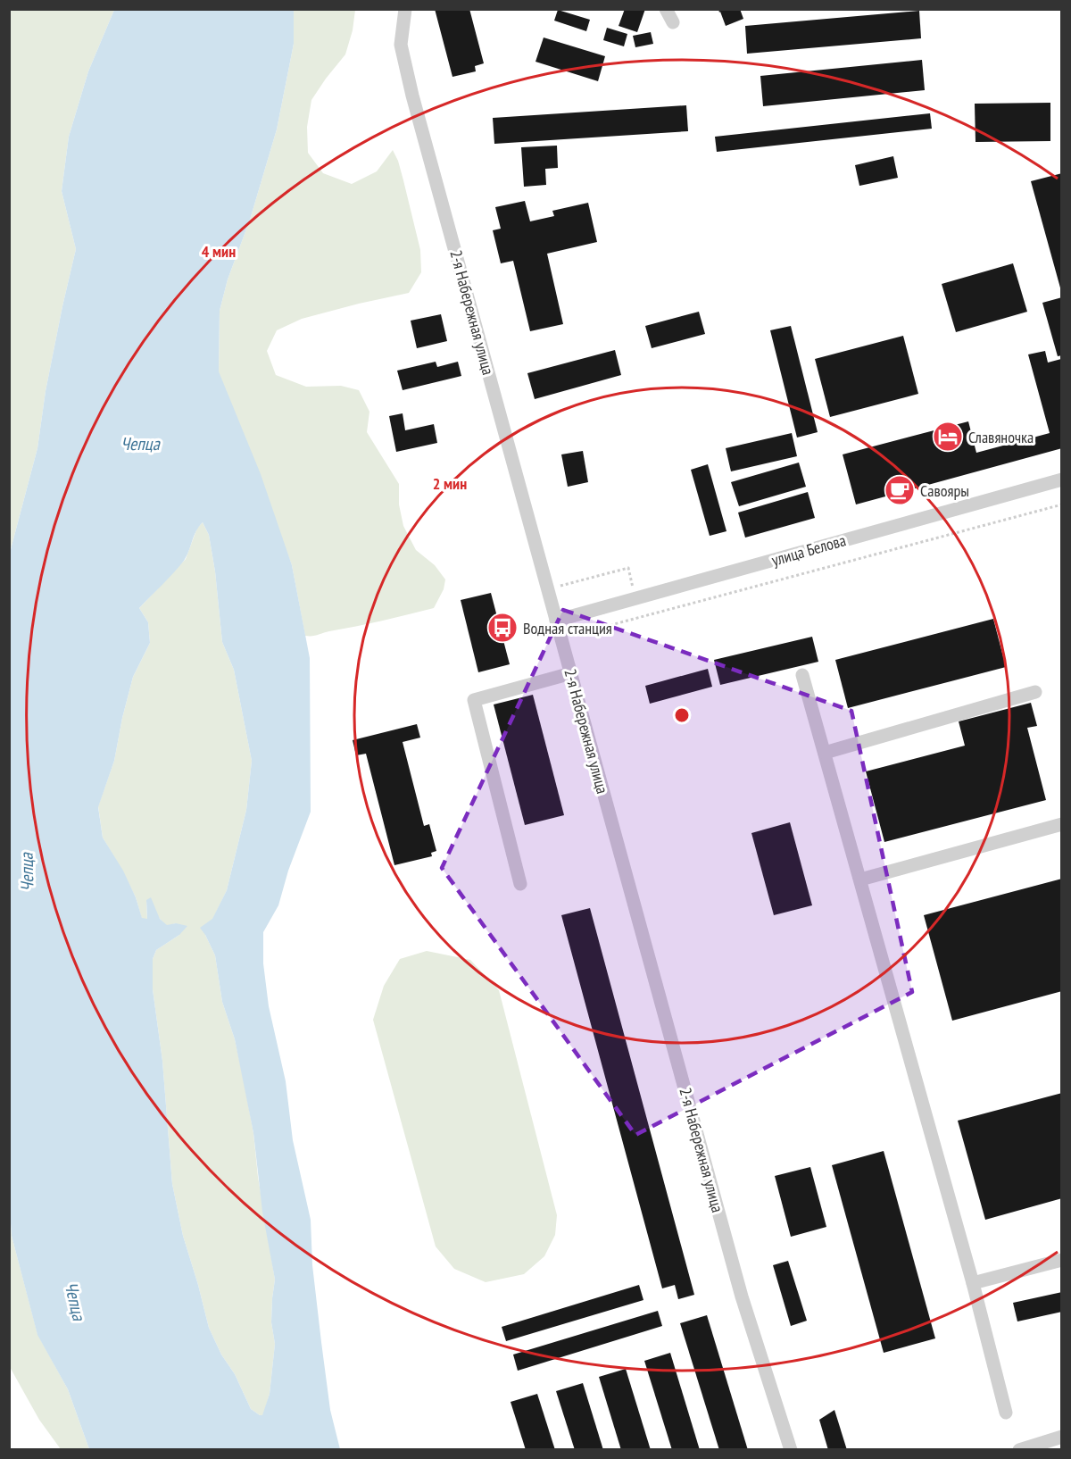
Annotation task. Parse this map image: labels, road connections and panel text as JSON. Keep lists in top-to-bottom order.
{
  "streets": {
    "street": ["2-я Набережная улица", "улица Белова"]
  },
  "crossings": [
    ["2-я Набережная улица", "улица Белова"]
  ],
  "water": ["Чепца"],
  "places": {
    "hotel": ["Славяночка"],
    "cafe": ["Савояры"],
    "bus stop": ["Водная станция"]
  },
  "rings": ["4 мин", "2 мин"]
}
